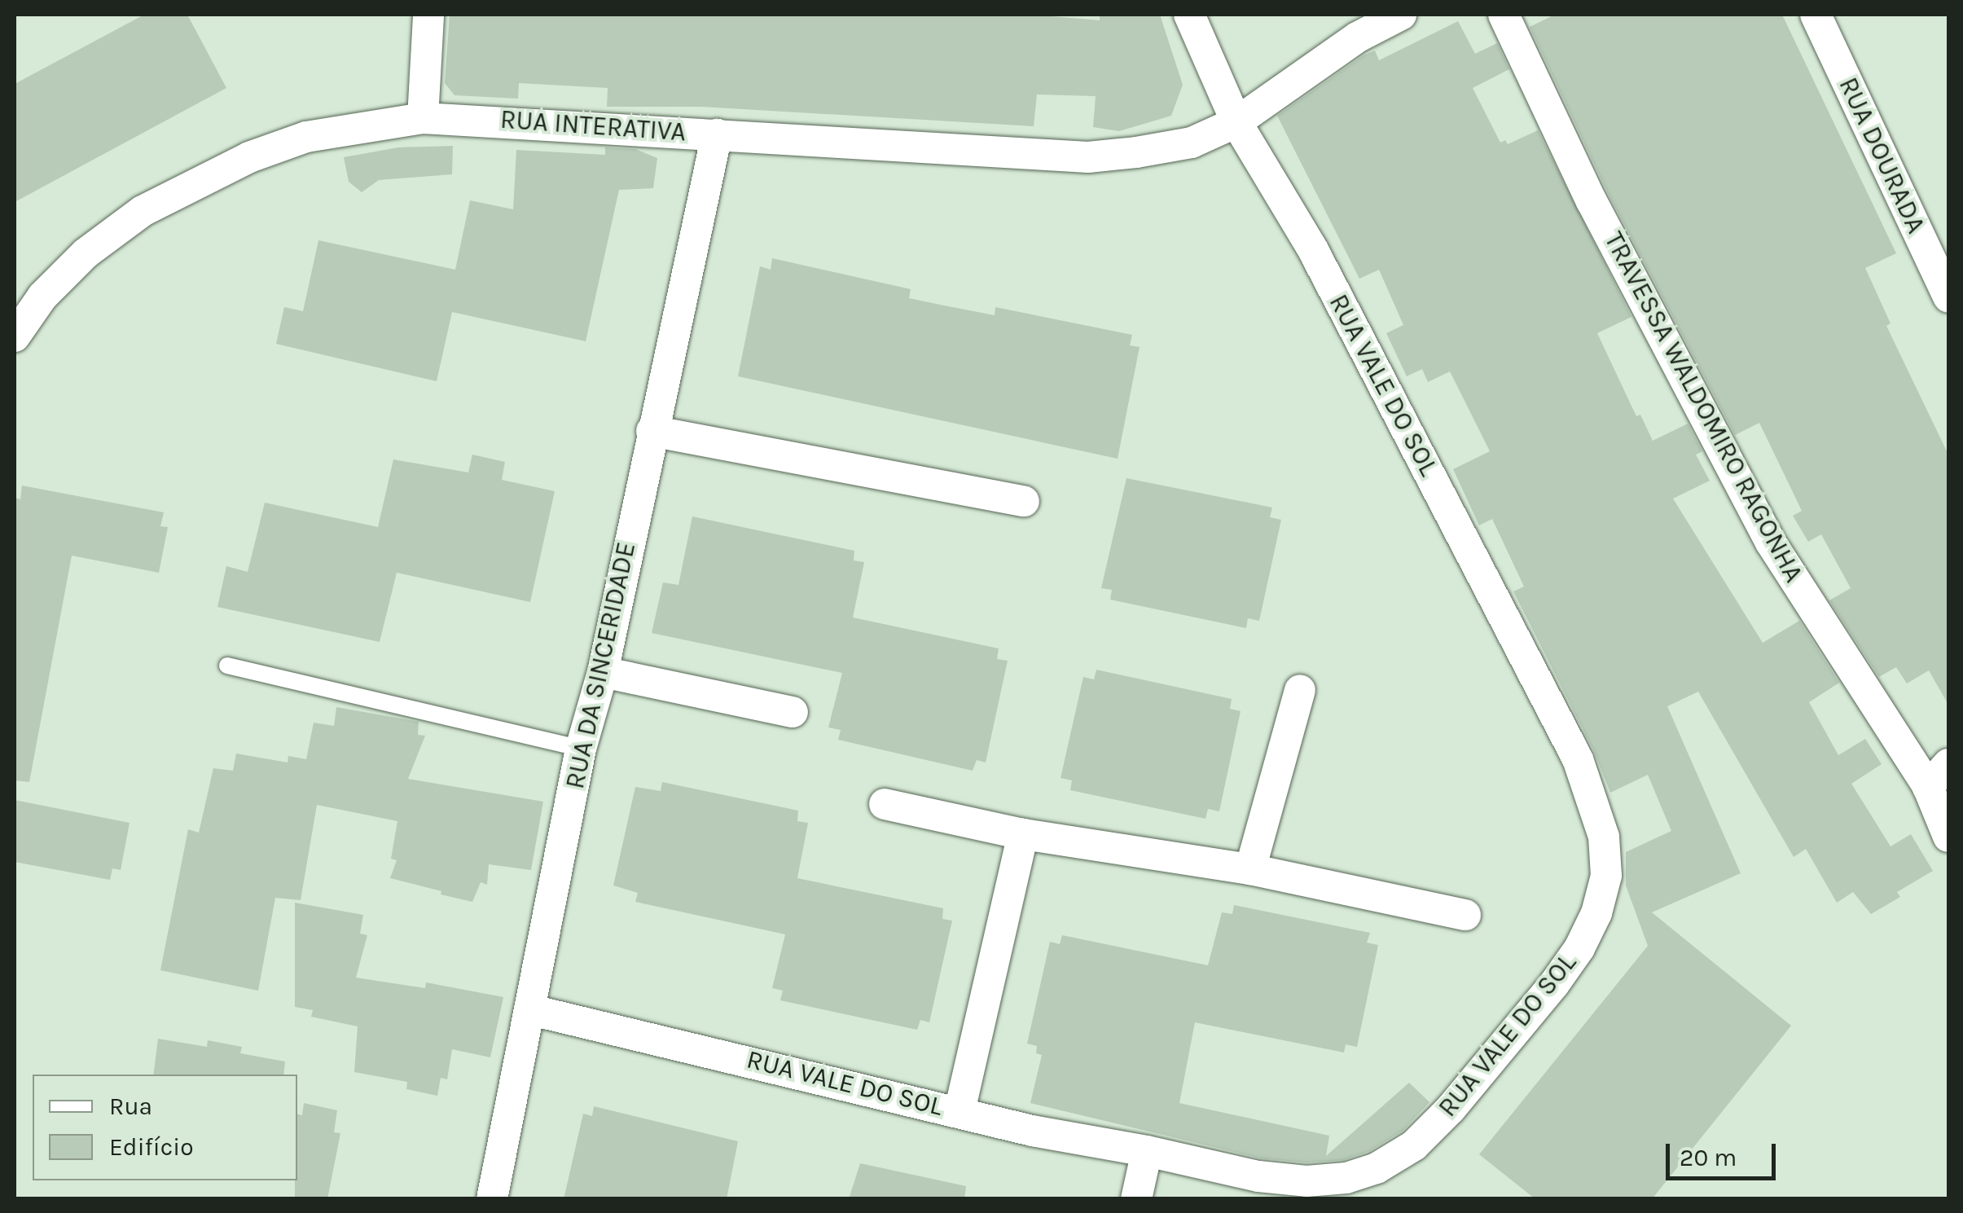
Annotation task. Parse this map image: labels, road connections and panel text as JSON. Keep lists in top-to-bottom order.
{
  "streets": {
    "street": [
      "RUA INTERATIVA",
      "RUA DOURADA",
      "RUA VALE DO SOL",
      "TRAVESSA WALDOMIRO RAGONHA",
      "RUA DA SINCERIDADE"
    ]
  },
  "crossings": [
    ["RUA INTERATIVA", "RUA VALE DO SOL"],
    ["RUA INTERATIVA", "RUA DA SINCERIDADE"],
    ["RUA VALE DO SOL", "RUA DA SINCERIDADE"]
  ],
  "legend": ["Rua", "Edifício"],
  "scale_bar": "20 m"
}
